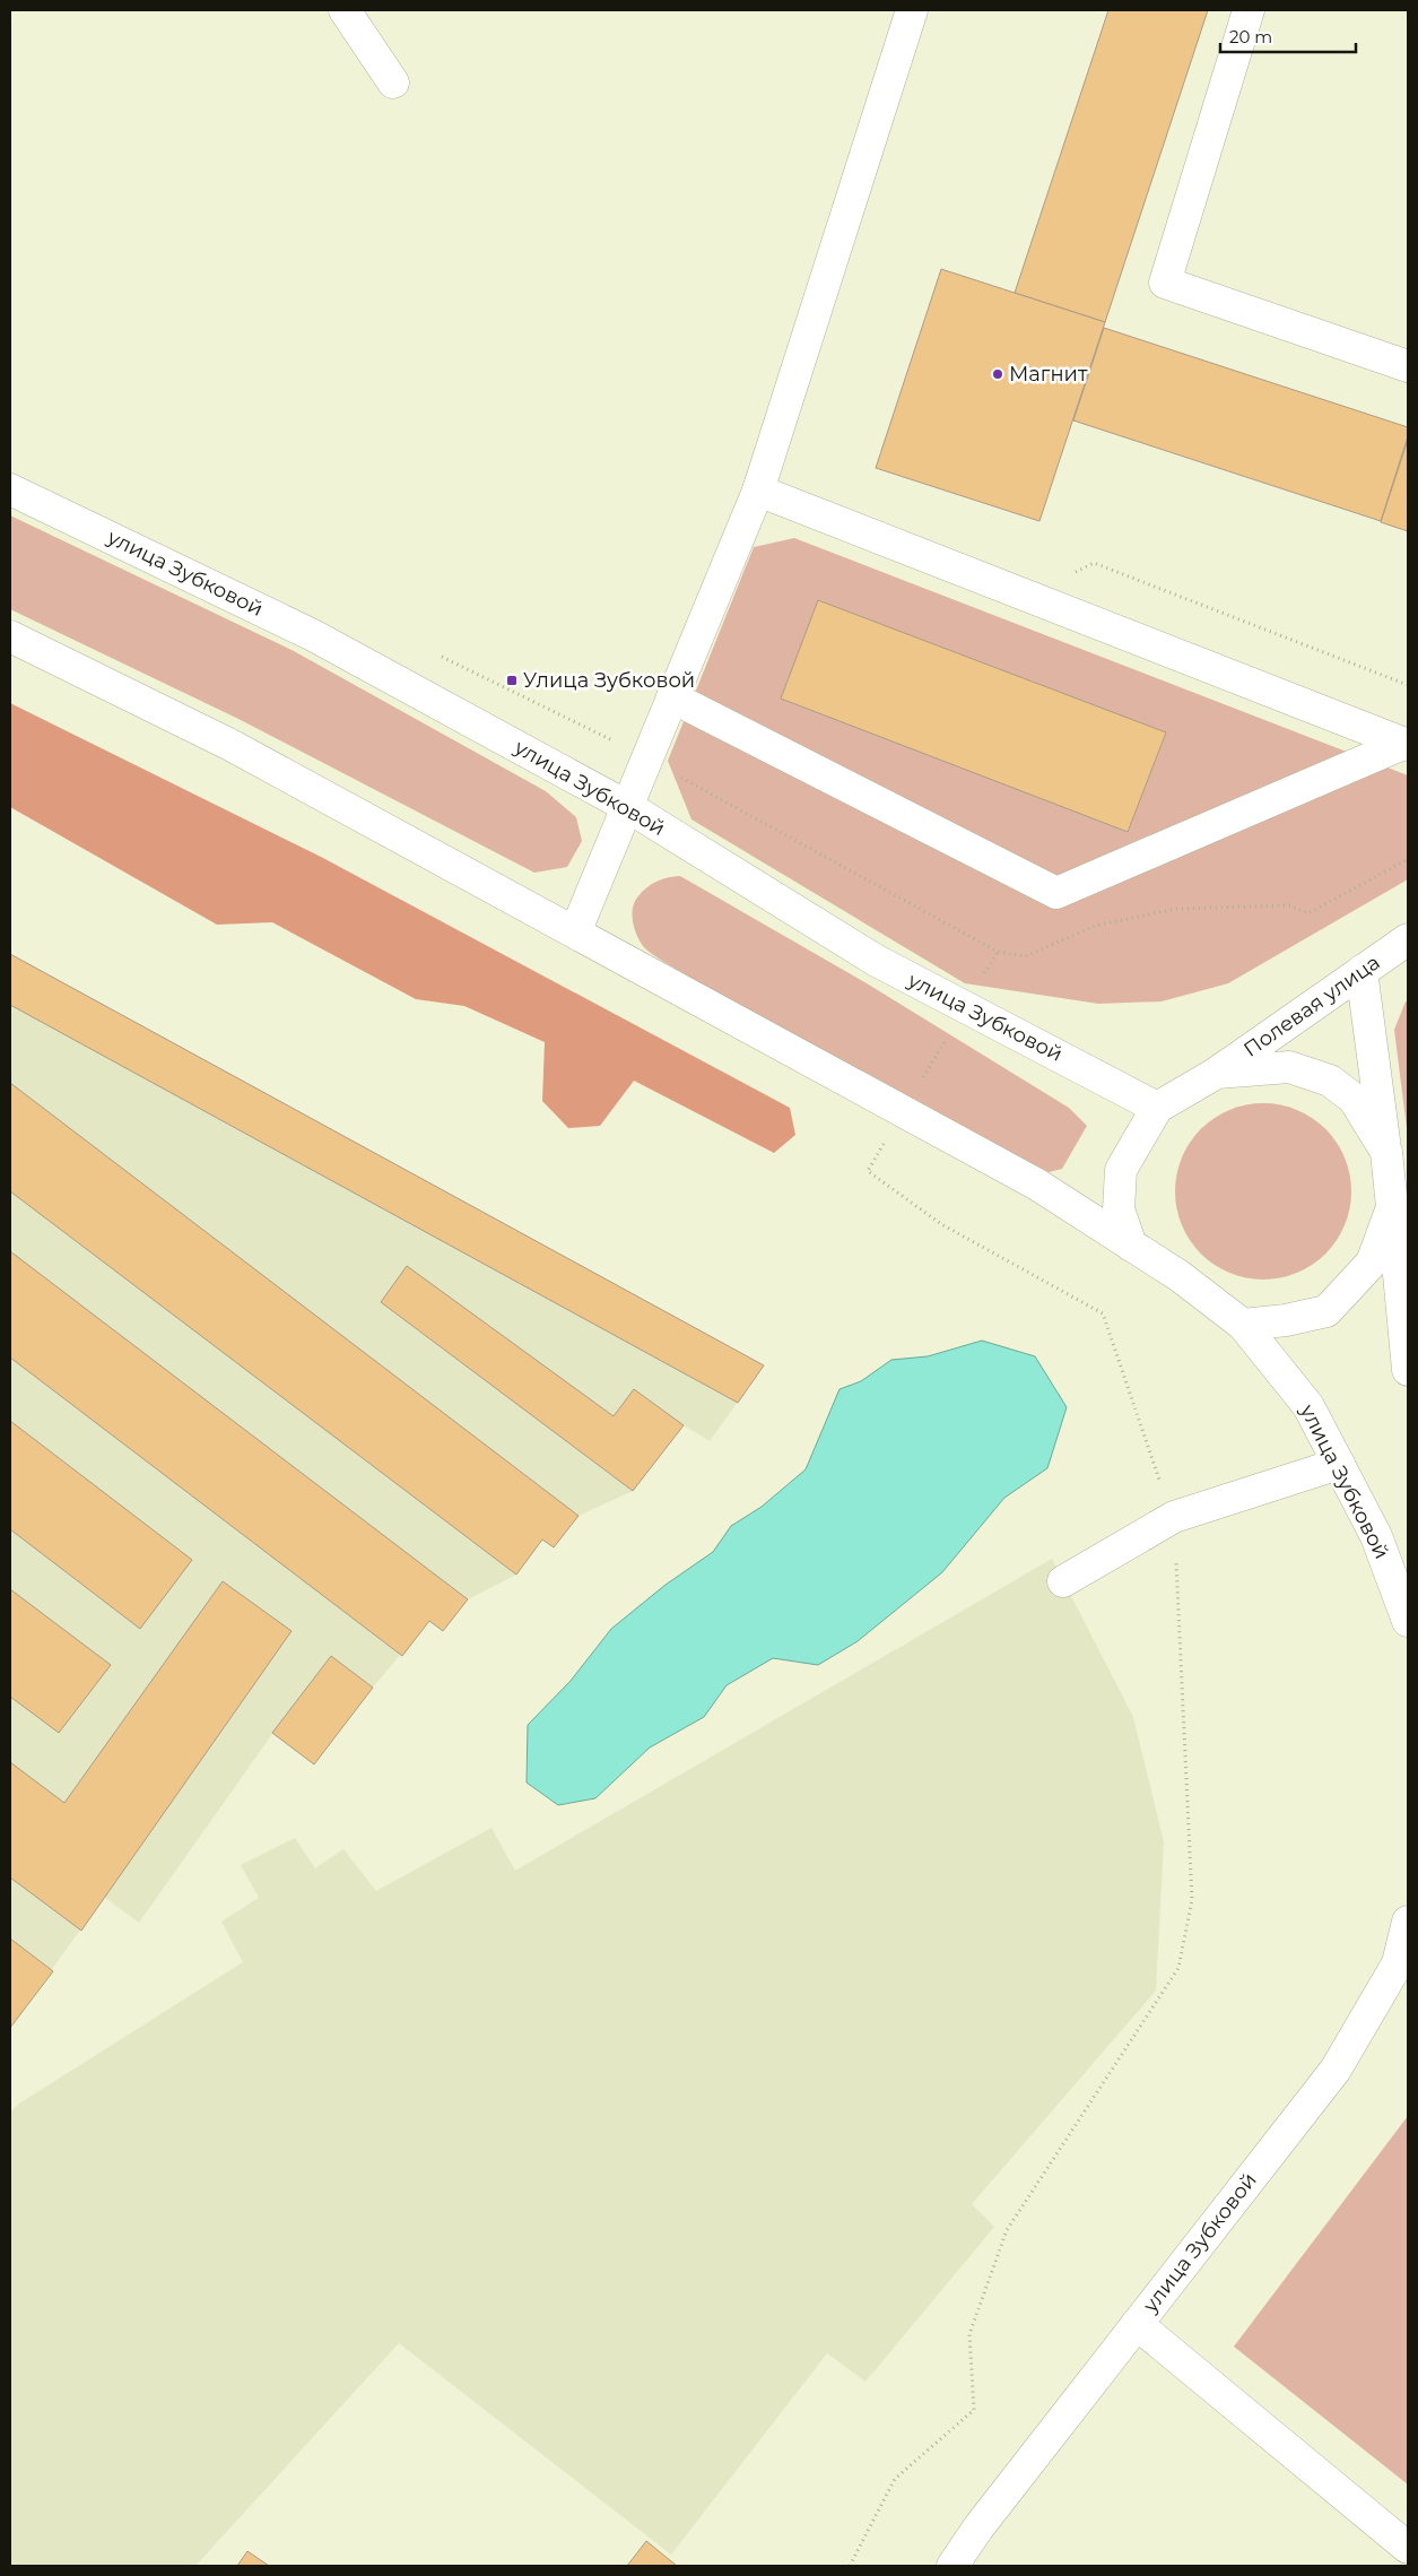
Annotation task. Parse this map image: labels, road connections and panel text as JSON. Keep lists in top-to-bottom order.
{
  "streets": {
    "main road": ["улица Зубковой", "Полевая улица"]
  },
  "places": {
    "other": ["Магнит"],
    "transit": ["Улица Зубковой"]
  },
  "scale_bar": "20 m"
}
